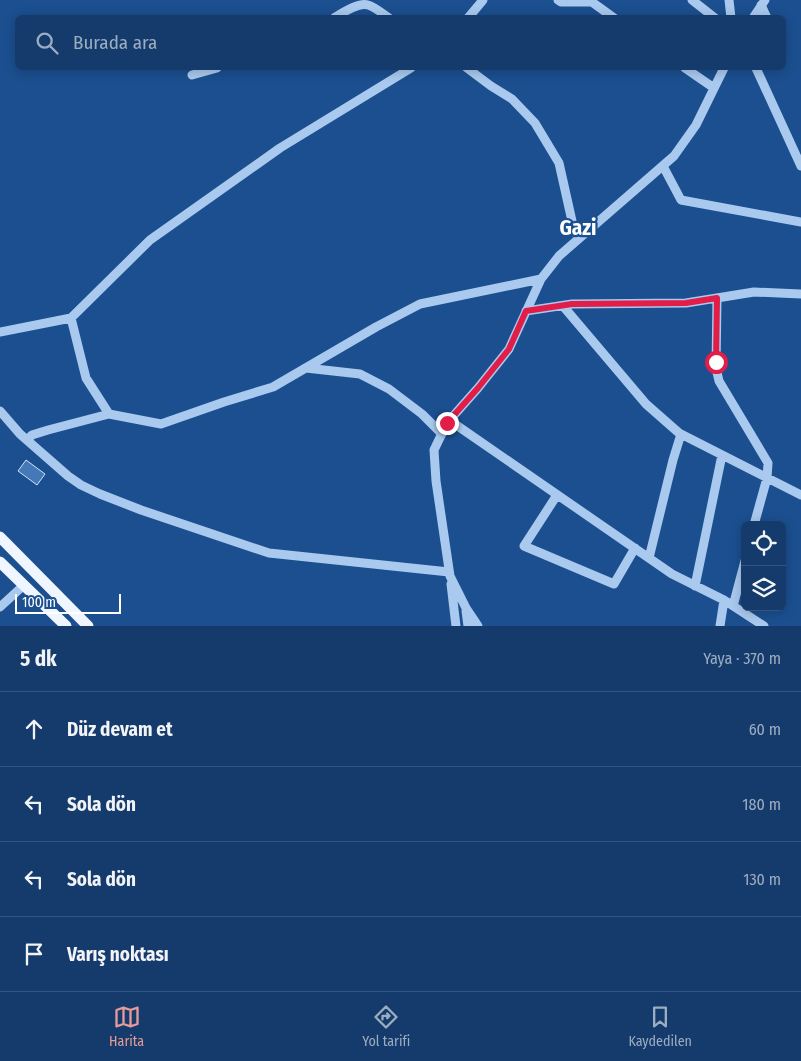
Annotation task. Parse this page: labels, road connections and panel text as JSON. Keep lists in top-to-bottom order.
{
  "districts": ["Gazi"],
  "scale_bar": "100 m",
  "page": {
    "search": "Burada ara",
    "scale": "100 m",
    "heading": ["5 dk", "Yaya · 370 m"],
    "list": [
      ["Düz devam et", "60 m"],
      ["Sola dön", "180 m"],
      ["Sola dön", "130 m"],
      "Varış noktası"
    ],
    "nav": ["Harita", "Yol tarifi", "Kaydedilen"]
  }
}
